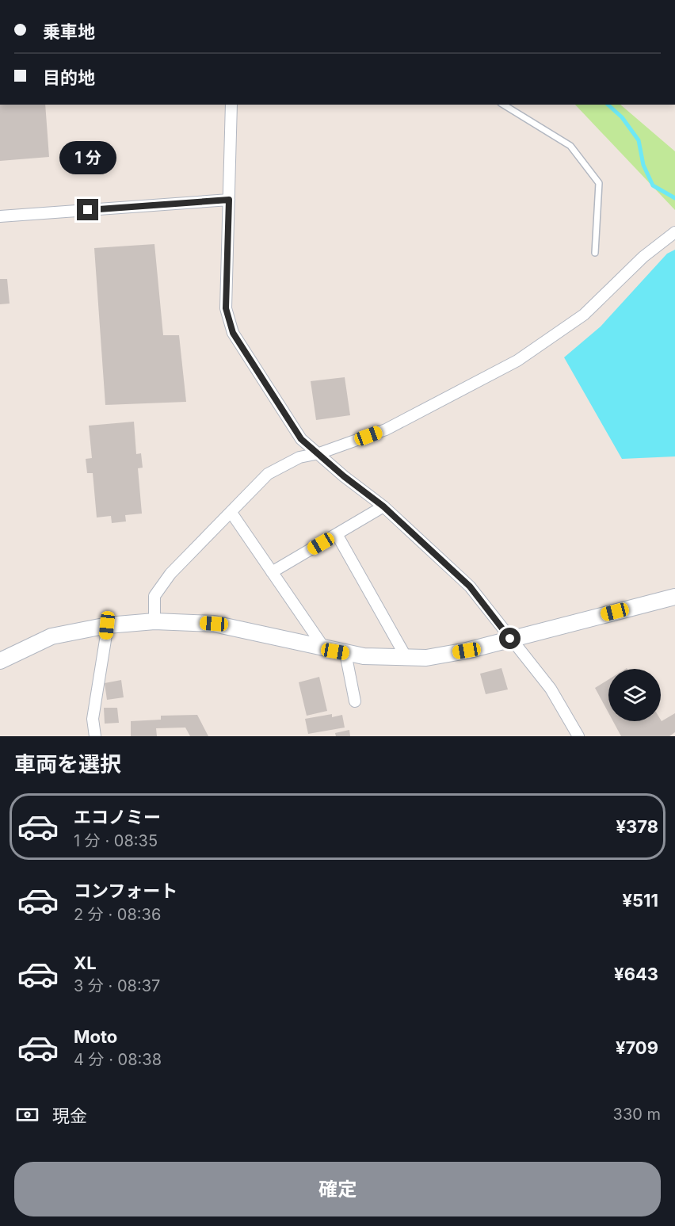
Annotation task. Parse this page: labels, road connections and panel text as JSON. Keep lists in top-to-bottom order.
{
  "page": {
    "banner": ["乗車地", "目的地"],
    "bubble": "1 分",
    "heading": "車両を選択",
    "list": [
      {
        "name": "エコノミー",
        "note": "1 分 · 08:35",
        "value": "¥378"
      },
      {
        "name": "コンフォート",
        "note": "2 分 · 08:36",
        "value": "¥511"
      },
      {
        "name": "XL",
        "note": "3 分 · 08:37",
        "value": "¥643"
      },
      {
        "name": "Moto",
        "note": "4 分 · 08:38",
        "value": "¥709"
      }
    ],
    "pay": ["現金", "330 m"],
    "buttons": "確定"
  }
}
